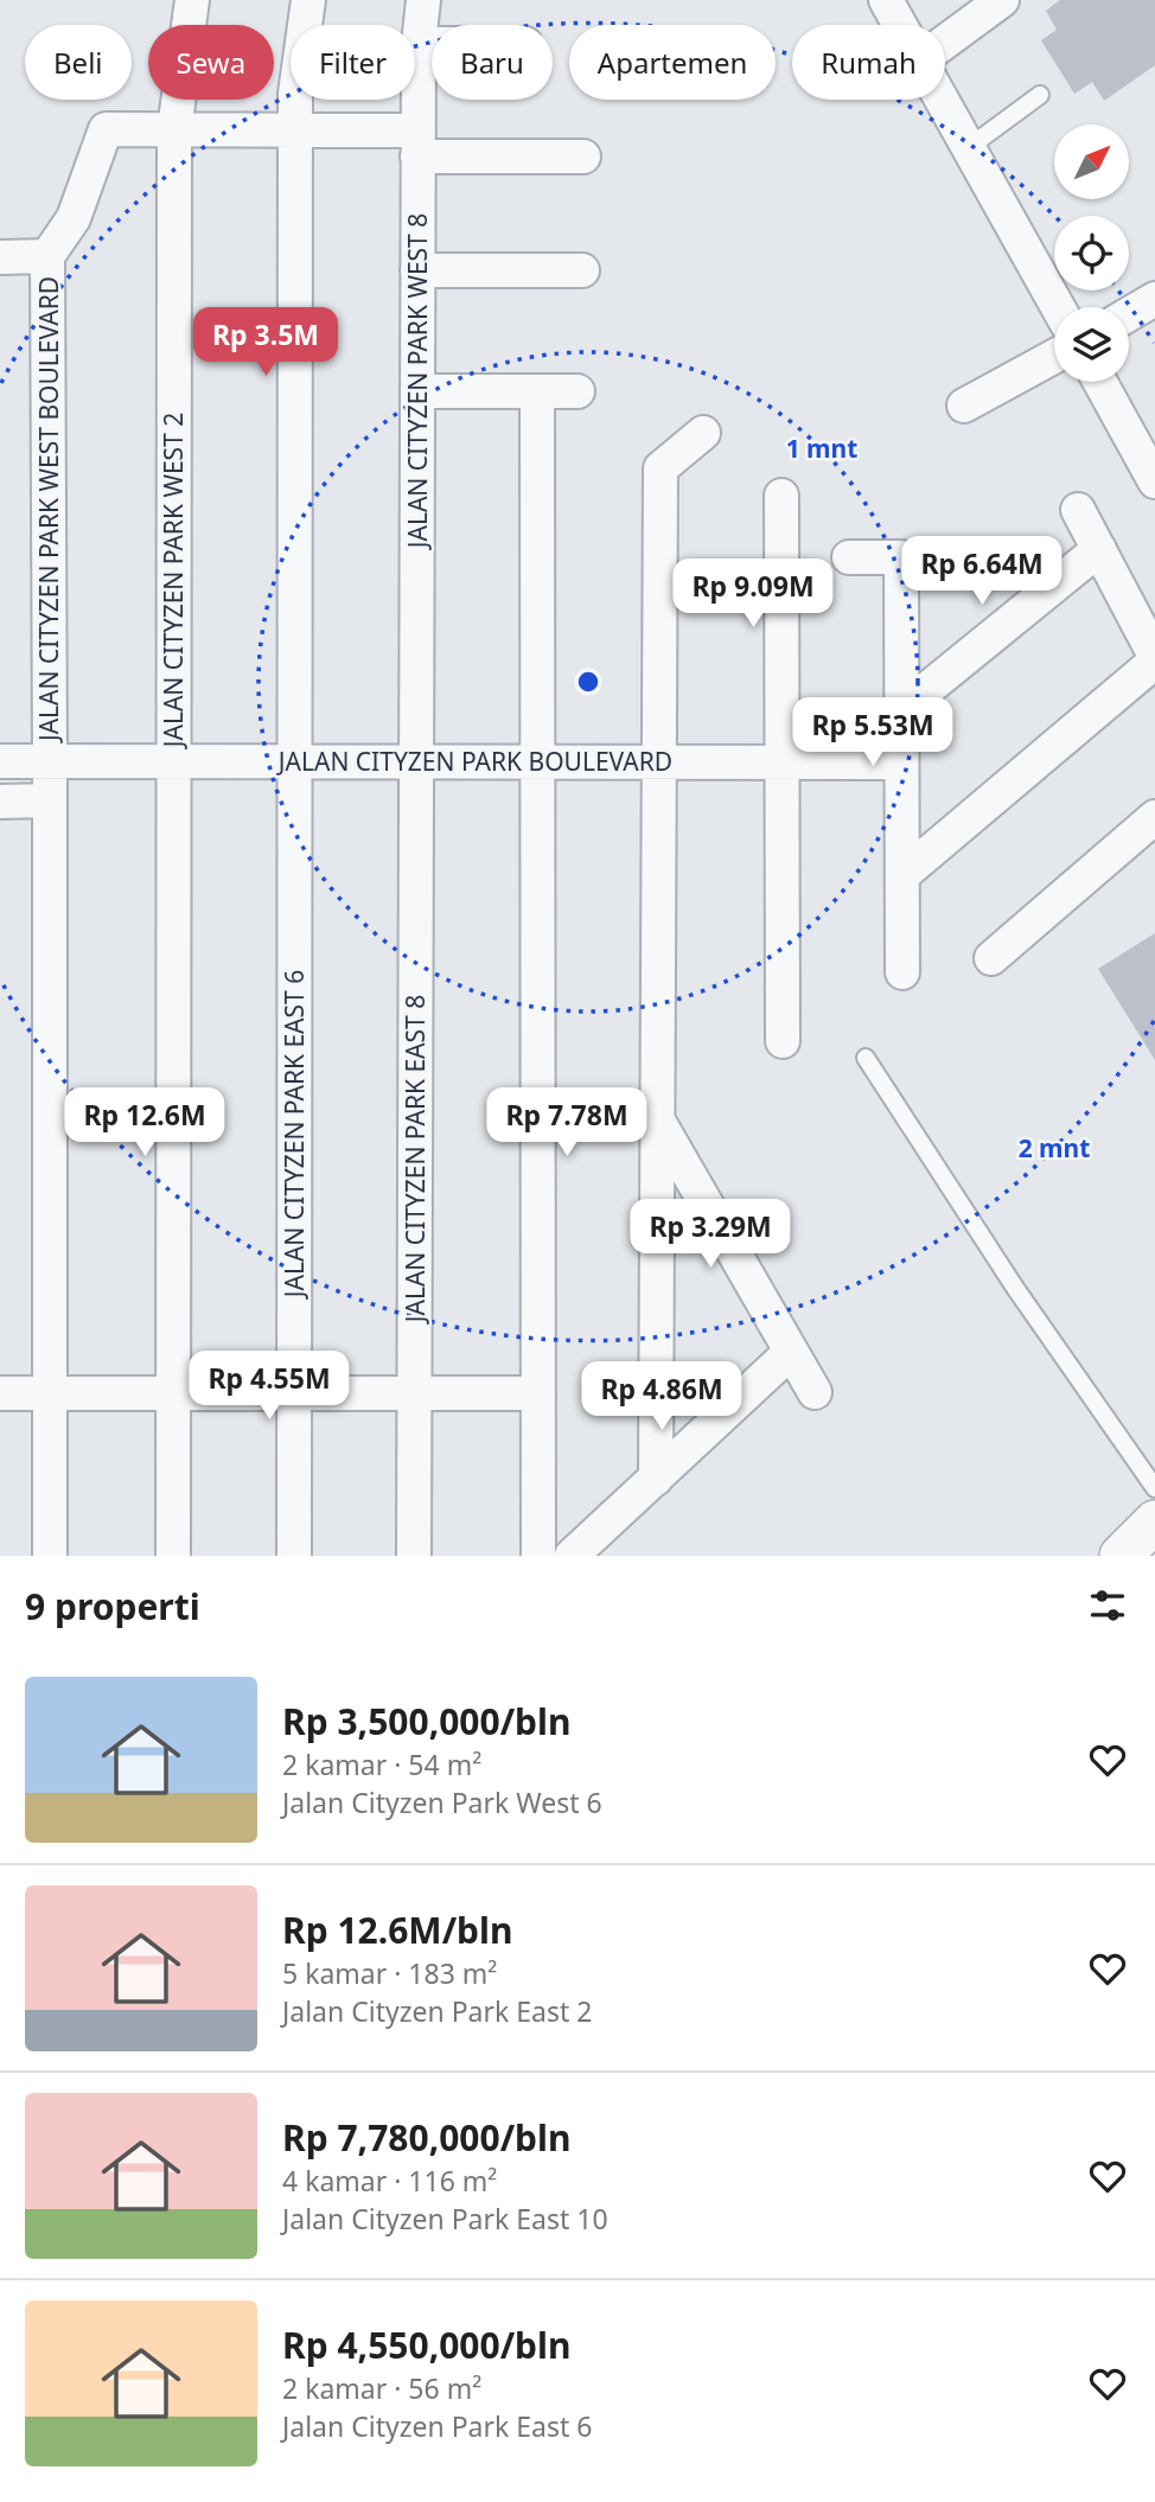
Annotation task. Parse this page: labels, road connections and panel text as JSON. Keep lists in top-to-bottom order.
{
  "streets": {
    "street": [
      "JALAN CITYZEN PARK WEST 8",
      "JALAN CITYZEN PARK WEST BOULEVARD",
      "JALAN CITYZEN PARK WEST 2",
      "JALAN CITYZEN PARK BOULEVARD",
      "JALAN CITYZEN PARK EAST 6",
      "JALAN CITYZEN PARK EAST 8"
    ]
  },
  "crossings": [
    ["JALAN CITYZEN PARK WEST 8", "JALAN CITYZEN PARK BOULEVARD"],
    ["JALAN CITYZEN PARK WEST 8", "JALAN CITYZEN PARK EAST 8"],
    ["JALAN CITYZEN PARK WEST BOULEVARD", "JALAN CITYZEN PARK BOULEVARD"],
    ["JALAN CITYZEN PARK WEST 2", "JALAN CITYZEN PARK BOULEVARD"],
    ["JALAN CITYZEN PARK BOULEVARD", "JALAN CITYZEN PARK EAST 6"],
    ["JALAN CITYZEN PARK BOULEVARD", "JALAN CITYZEN PARK EAST 8"]
  ],
  "north": "top right",
  "page": {
    "chip": [
      "Beli",
      "Sewa",
      "Filter",
      "Baru",
      "Apartemen",
      "Rumah"
    ],
    "price": [
      "Rp 3.5M",
      "Rp 6.64M",
      "Rp 9.09M",
      "Rp 5.53M",
      "Rp 12.6M",
      "Rp 7.78M",
      "Rp 3.29M",
      "Rp 4.55M",
      "Rp 4.86M"
    ],
    "heading": "9 properti",
    "list": [
      {
        "name": "Rp 3,500,000/bln",
        "note": "2 kamar · 54 m² · Jalan Cityzen Park West 6"
      },
      {
        "name": "Rp 12.6M/bln",
        "note": "5 kamar · 183 m² · Jalan Cityzen Park East 2"
      },
      {
        "name": "Rp 7,780,000/bln",
        "note": "4 kamar · 116 m² · Jalan Cityzen Park East 10"
      },
      {
        "name": "Rp 4,550,000/bln",
        "note": "2 kamar · 56 m² · Jalan Cityzen Park East 6"
      }
    ]
  },
  "rings": ["1 mnt", "2 mnt"]
}
